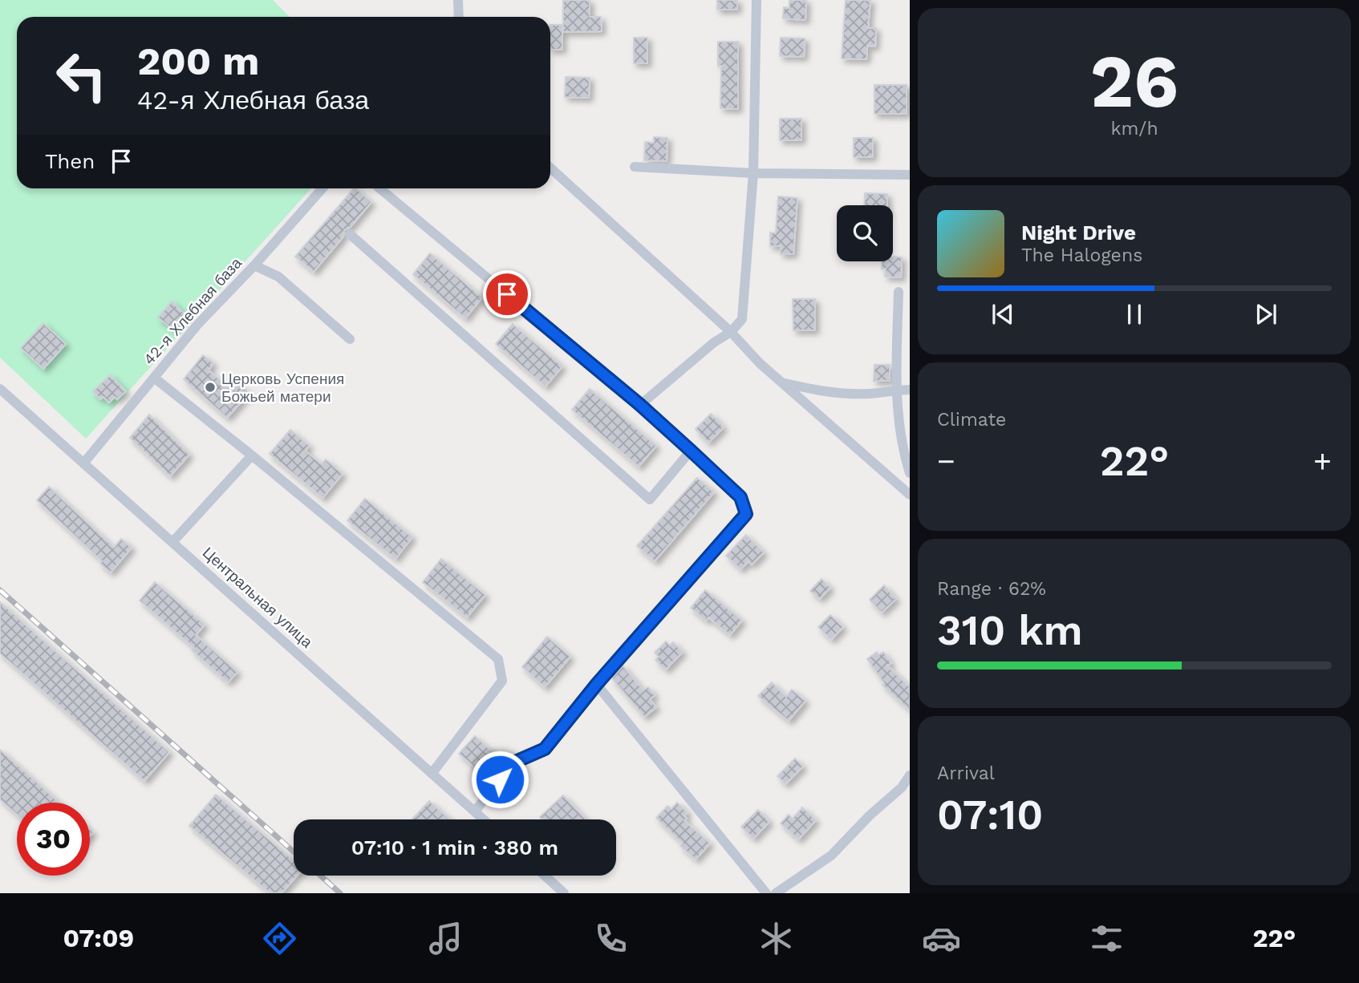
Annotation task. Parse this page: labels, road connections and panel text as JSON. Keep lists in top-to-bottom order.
{
  "streets": {
    "street": ["42-я Хлебная база", "Центральная улица"]
  },
  "crossings": [
    ["42-я Хлебная база", "Центральная улица"]
  ],
  "places": ["Церковь Успения Божьей матери"],
  "page": {
    "tile": [
      ["26", "km/h"],
      "Climate",
      ["Range · 62%", "310 km"],
      ["Arrival", "07:10"]
    ],
    "turn": ["200 m", "42-я Хлебная база"],
    "then": "Then",
    "song": ["Night Drive", "The Halogens"],
    "heat": ["−", "22°", "+"],
    "limit": "30",
    "trip": "07:10 · 1 min · 380 m",
    "tabs": ["07:09", "22°"]
  }
}
